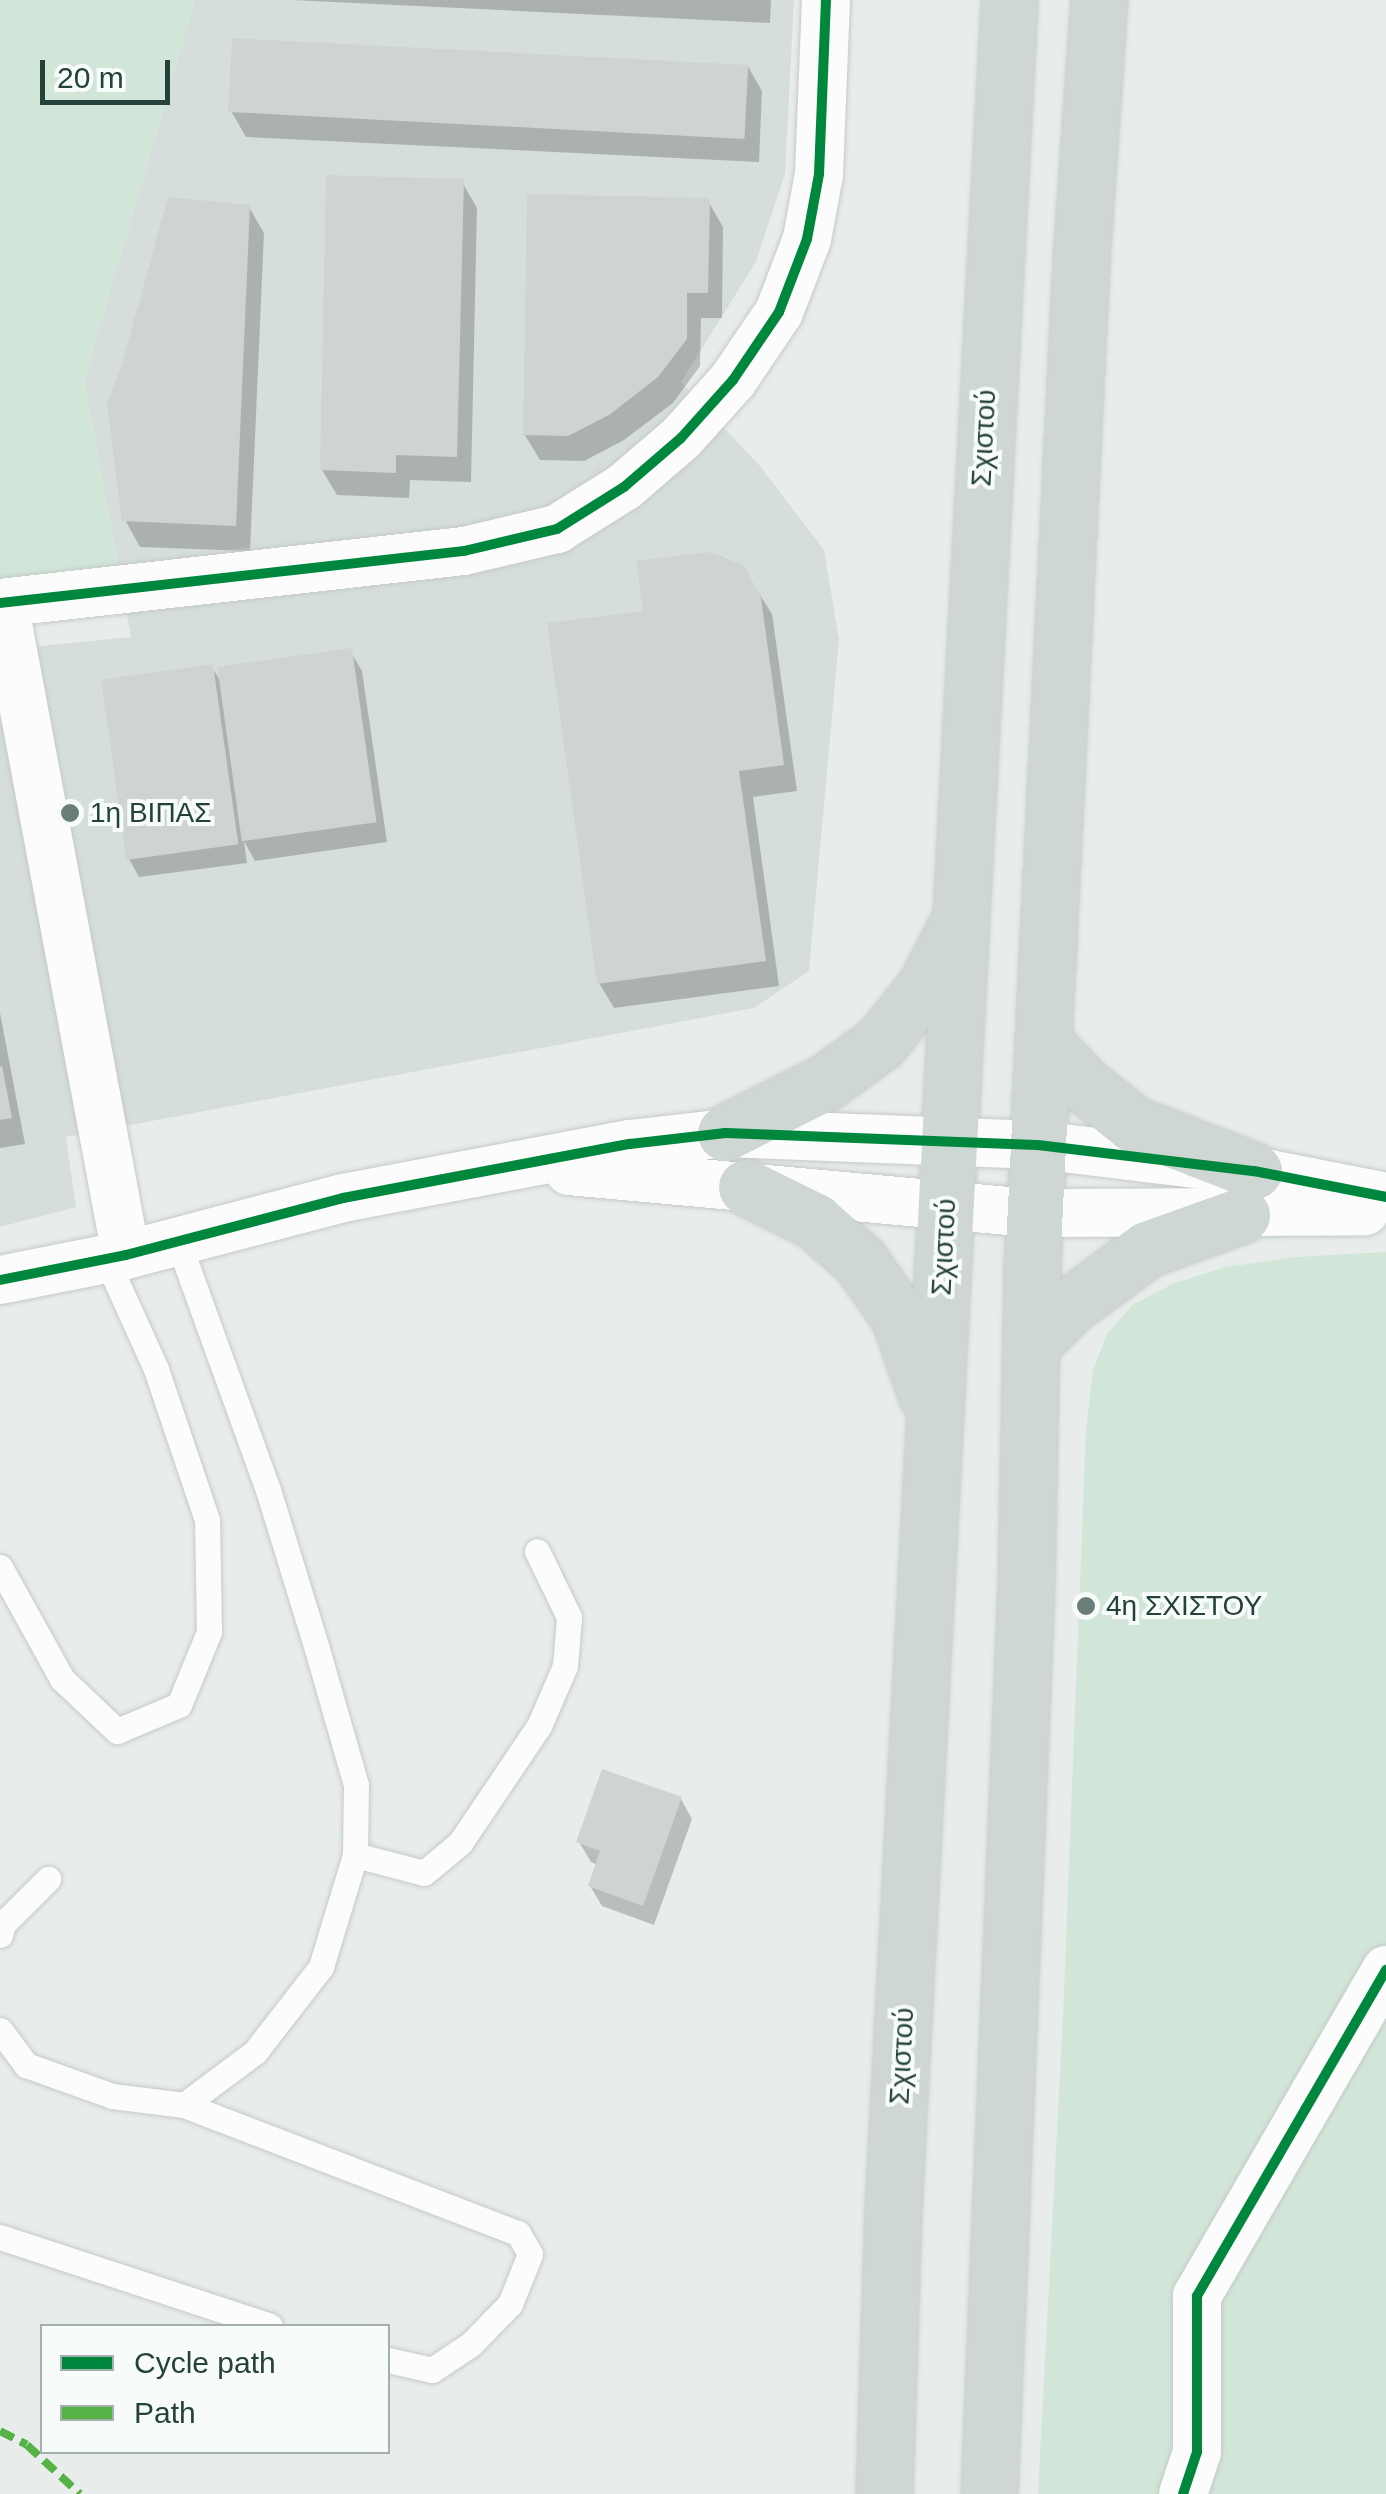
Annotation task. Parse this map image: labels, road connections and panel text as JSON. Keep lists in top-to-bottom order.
{
  "streets": {
    "main road": ["Σχιστού"]
  },
  "places": ["1η ΒΙΠΑΣ", "4η ΣΧΙΣΤΟΥ"],
  "legend": ["Cycle path", "Path"],
  "scale_bar": "20 m"
}
